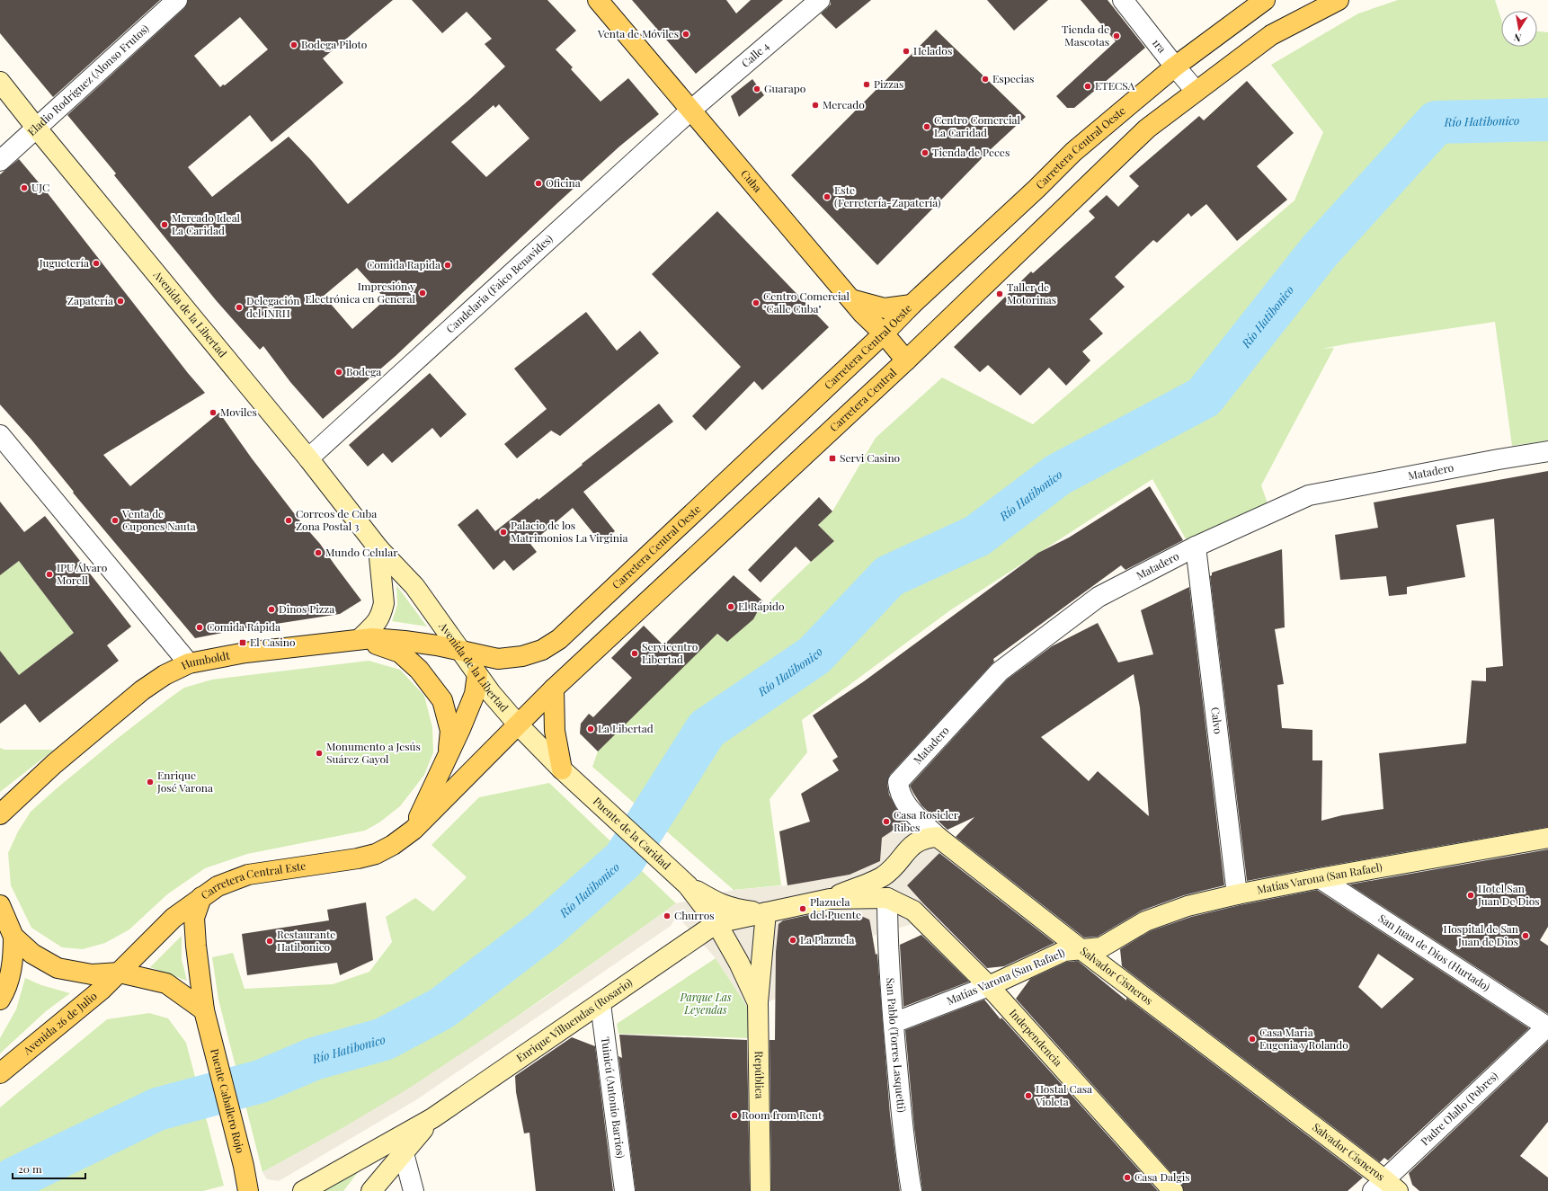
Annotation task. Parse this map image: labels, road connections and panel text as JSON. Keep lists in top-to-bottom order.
{
  "streets": {
    "main road": [
      "Carretera Central Oeste",
      "Cuba",
      "Avenida de la Libertad",
      "Carretera Central",
      "Humboldt",
      "Puente de la Caridad",
      "Matías Varona (San Rafael)",
      "Carretera Central Este",
      "Salvador Cisneros",
      "Enrique Villuendas (Rosario)",
      "Avenida 26 de Julio",
      "Independencia",
      "República",
      "Puente Caballero Rojo"
    ],
    "street": [
      "1ra",
      "Calle 4",
      "Eladio Rodríguez (Alonso Frutos)",
      "Candelaria (Faico Benavides)",
      "Matadero",
      "Calvo",
      "San Juan de Dios (Hurtado)",
      "San Pablo (Torres Lasquetti)",
      "Tuinicú (Antonio Barrios)",
      "Padre Olallo (Pobres)"
    ]
  },
  "crossings": [
    ["1ra", "Carretera Central Oeste"],
    ["Calle 4", "Cuba"],
    ["Calle 4", "Candelaria (Faico Benavides)"],
    ["Eladio Rodríguez (Alonso Frutos)", "Avenida de la Libertad"],
    ["Carretera Central Oeste", "Cuba"],
    ["Carretera Central Oeste", "Avenida de la Libertad"],
    ["Carretera Central Oeste", "Humboldt"],
    ["Cuba", "Candelaria (Faico Benavides)"],
    ["Cuba", "Carretera Central"],
    ["Candelaria (Faico Benavides)", "Avenida de la Libertad"],
    ["Avenida de la Libertad", "Humboldt"],
    ["Avenida de la Libertad", "Puente de la Caridad"],
    ["Avenida de la Libertad", "Carretera Central Este"],
    ["Matadero", "Calvo"],
    ["Matadero", "Salvador Cisneros"],
    ["Calvo", "Matías Varona (San Rafael)"],
    ["Puente de la Caridad", "República"],
    ["Matías Varona (San Rafael)", "San Juan de Dios (Hurtado)"],
    ["Matías Varona (San Rafael)", "Salvador Cisneros"],
    ["Matías Varona (San Rafael)", "Independencia"],
    ["Matías Varona (San Rafael)", "San Pablo (Torres Lasquetti)"],
    ["Carretera Central Este", "Avenida 26 de Julio"],
    ["Carretera Central Este", "Puente Caballero Rojo"],
    ["San Juan de Dios (Hurtado)", "Padre Olallo (Pobres)"],
    ["Salvador Cisneros", "Padre Olallo (Pobres)"],
    ["Enrique Villuendas (Rosario)", "Independencia"],
    ["Enrique Villuendas (Rosario)", "República"],
    ["Enrique Villuendas (Rosario)", "Tuinicú (Antonio Barrios)"],
    ["Independencia", "San Pablo (Torres Lasquetti)"],
    ["Independencia", "República"]
  ],
  "water": ["Río Hatibonico"],
  "parks": ["Parque Las Leyendas"],
  "places": {
    "other": [
      "Venta de Móviles",
      "Tienda de Mascotas",
      "Bodega Piloto",
      "Helados",
      "Especias",
      "Pizzas",
      "ETECSA",
      "Guarapo",
      "Mercado",
      "Centro Comercial La Caridad",
      "Tienda de Peces",
      "Oficina",
      "UJC",
      "Este (Ferretería-Zapatería)",
      "Mercado Ideal La Caridad",
      "Juguetería",
      "Comida Rapida",
      "Impresión y Electrónica en General",
      "Taller de Motorinas",
      "Zapatería",
      "Centro Comercial \"Calle Cuba\"",
      "Delegación del INRH",
      "Bodega",
      "Moviles",
      "Venta de Cupones Nauta",
      "Correos de Cuba Zona Postal 3",
      "Palacio de los Matrimonios La Virginia",
      "Mundo Celular",
      "IPU Álvaro Morell",
      "El Rápido",
      "Dinos Pizza",
      "Comida Rápida",
      "Servicentro Libertad",
      "La Libertad",
      "Monumento a Jesús Suárez Gayol",
      "Enrique José Varona",
      "Casa Rosicler Ribes",
      "Hotel San Juan De Dios",
      "Plazuela del Puente",
      "Churros",
      "Hospital de San Juan de Dios",
      "La Plazuela",
      "Restaurante Hatibonico",
      "Casa Maria Eugenia y Rolando",
      "Hostal Casa Violeta",
      "Room from Rent",
      "Casa Dalgis"
    ],
    "transit": ["Servi Casino", "El Casino"]
  },
  "scale_bar": "20 m",
  "north": "bottom"
}
